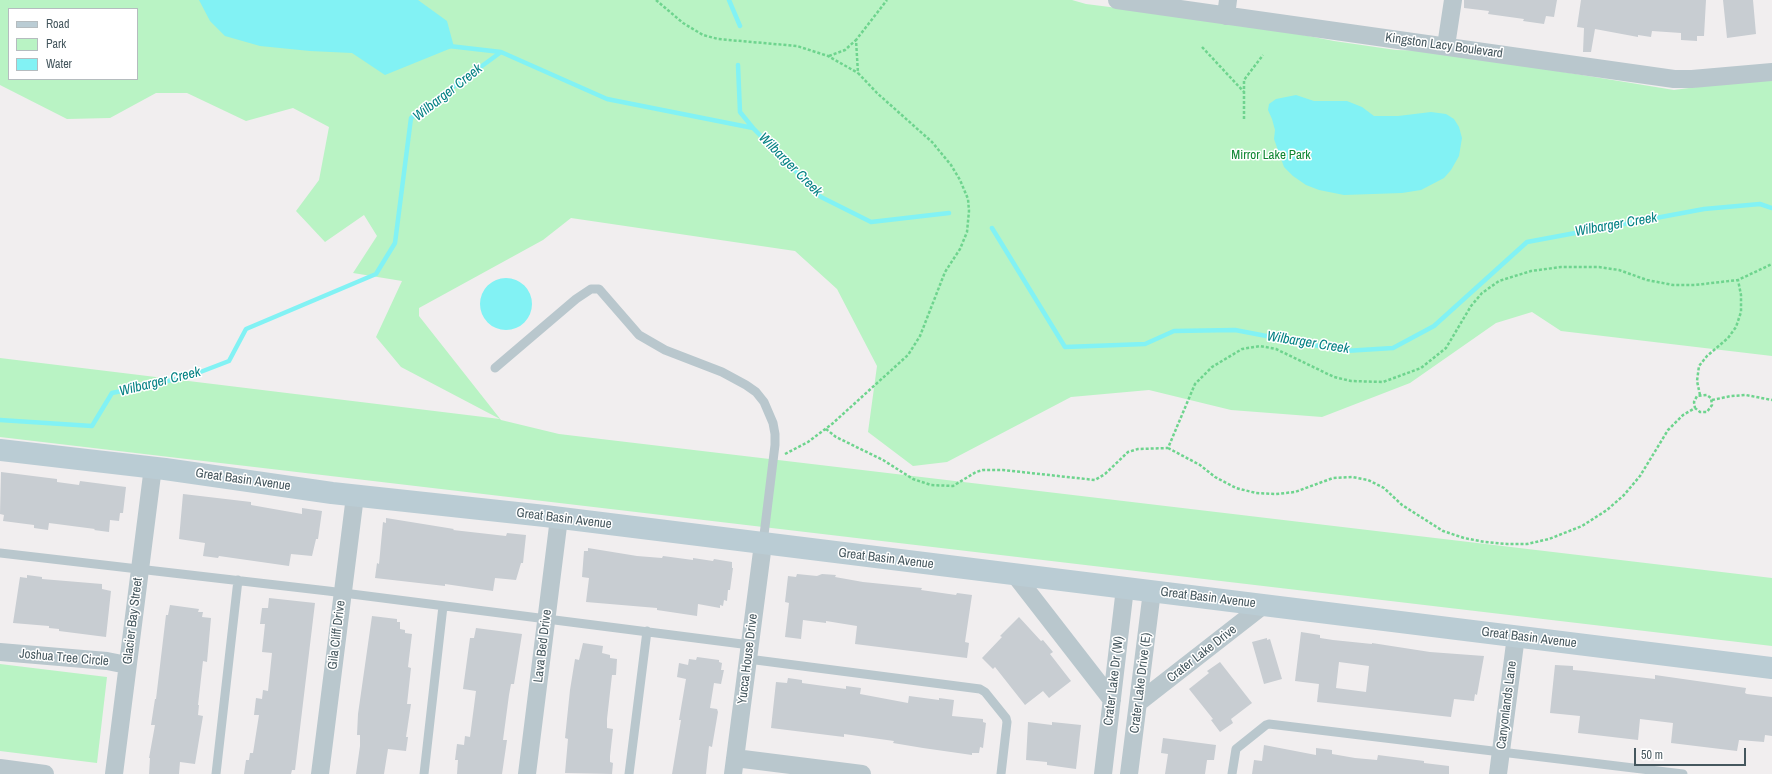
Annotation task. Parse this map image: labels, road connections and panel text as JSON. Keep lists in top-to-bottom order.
{
  "streets": {
    "street": [
      "Kingston Lacy Boulevard",
      "Great Basin Avenue",
      "Glacier Bay Street",
      "Gila Cliff Drive",
      "Lava Bed Drive",
      "Crater Lake Drive",
      "Joshua Tree Circle",
      "Yucca House Drive",
      "Crater Lake Dr (W)",
      "Crater Lake Drive (E)",
      "Canyonlands Lane"
    ]
  },
  "crossings": [
    ["Great Basin Avenue", "Glacier Bay Street"],
    ["Great Basin Avenue", "Gila Cliff Drive"],
    ["Great Basin Avenue", "Lava Bed Drive"],
    ["Great Basin Avenue", "Crater Lake Drive"],
    ["Great Basin Avenue", "Yucca House Drive"],
    ["Great Basin Avenue", "Crater Lake Dr (W)"],
    ["Great Basin Avenue", "Crater Lake Drive (E)"],
    ["Great Basin Avenue", "Canyonlands Lane"],
    ["Glacier Bay Street", "Joshua Tree Circle"],
    ["Crater Lake Drive", "Crater Lake Drive (E)"]
  ],
  "water": ["Wilbarger Creek"],
  "parks": ["Mirror Lake Park"],
  "legend": ["Road", "Park", "Water"],
  "scale_bar": "50 m"
}
